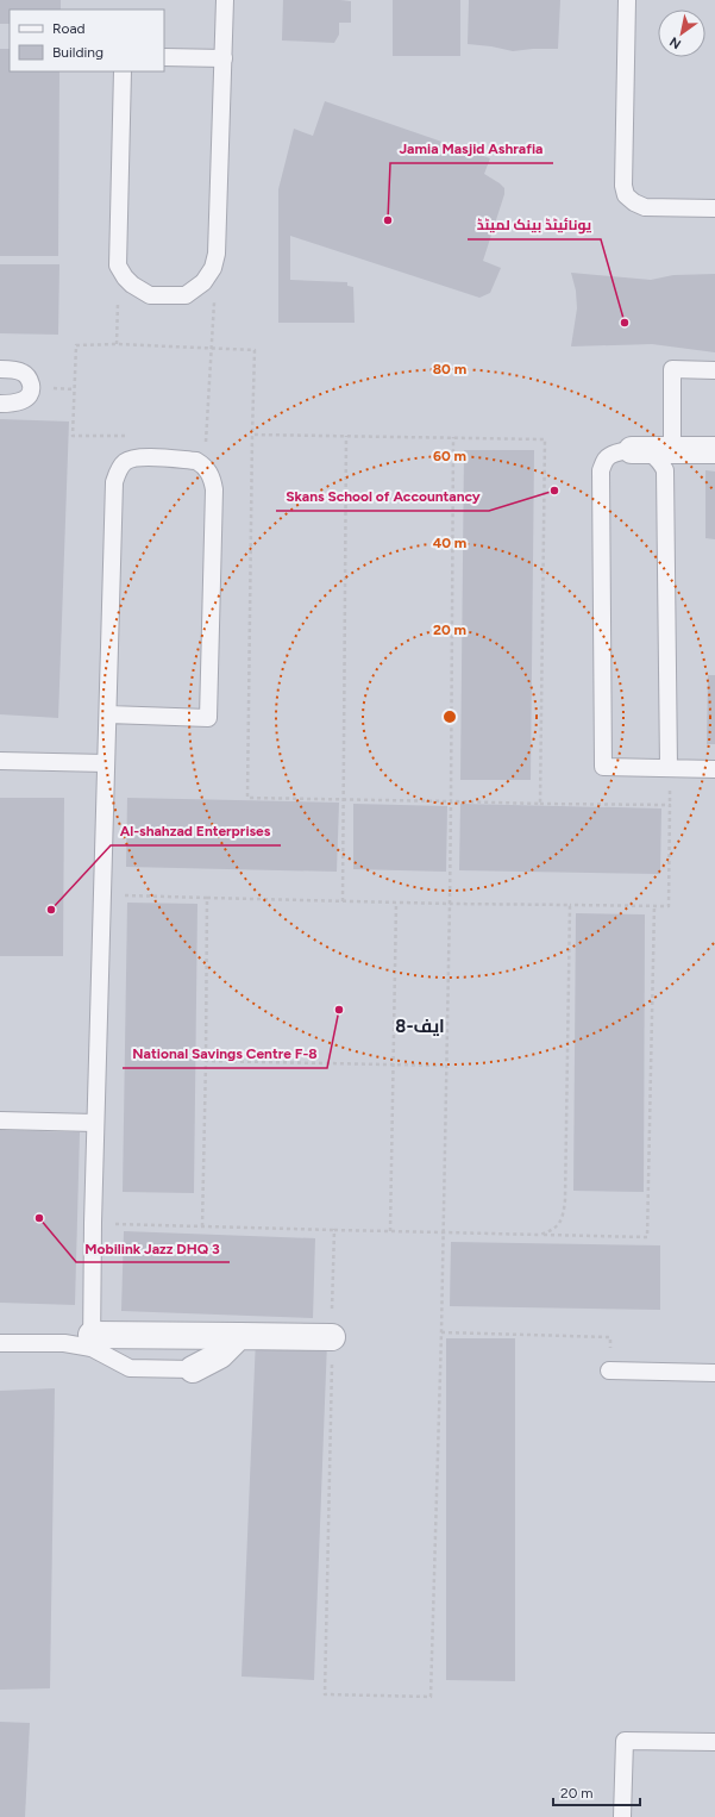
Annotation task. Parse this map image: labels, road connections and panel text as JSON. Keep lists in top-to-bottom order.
{
  "districts": ["ایف-8"],
  "places": [
    "Jamia Masjid Ashrafia",
    "یونائیٹڈ بینک لمیٹڈ",
    "Skans School of Accountancy",
    "Al-shahzad Enterprises",
    "National Savings Centre F-8",
    "Mobilink Jazz DHQ 3"
  ],
  "legend": ["Road", "Building"],
  "scale_bar": "20 m",
  "north": "bottom left",
  "rings": [
    "80 m",
    "60 m",
    "40 m",
    "20 m"
  ]
}
